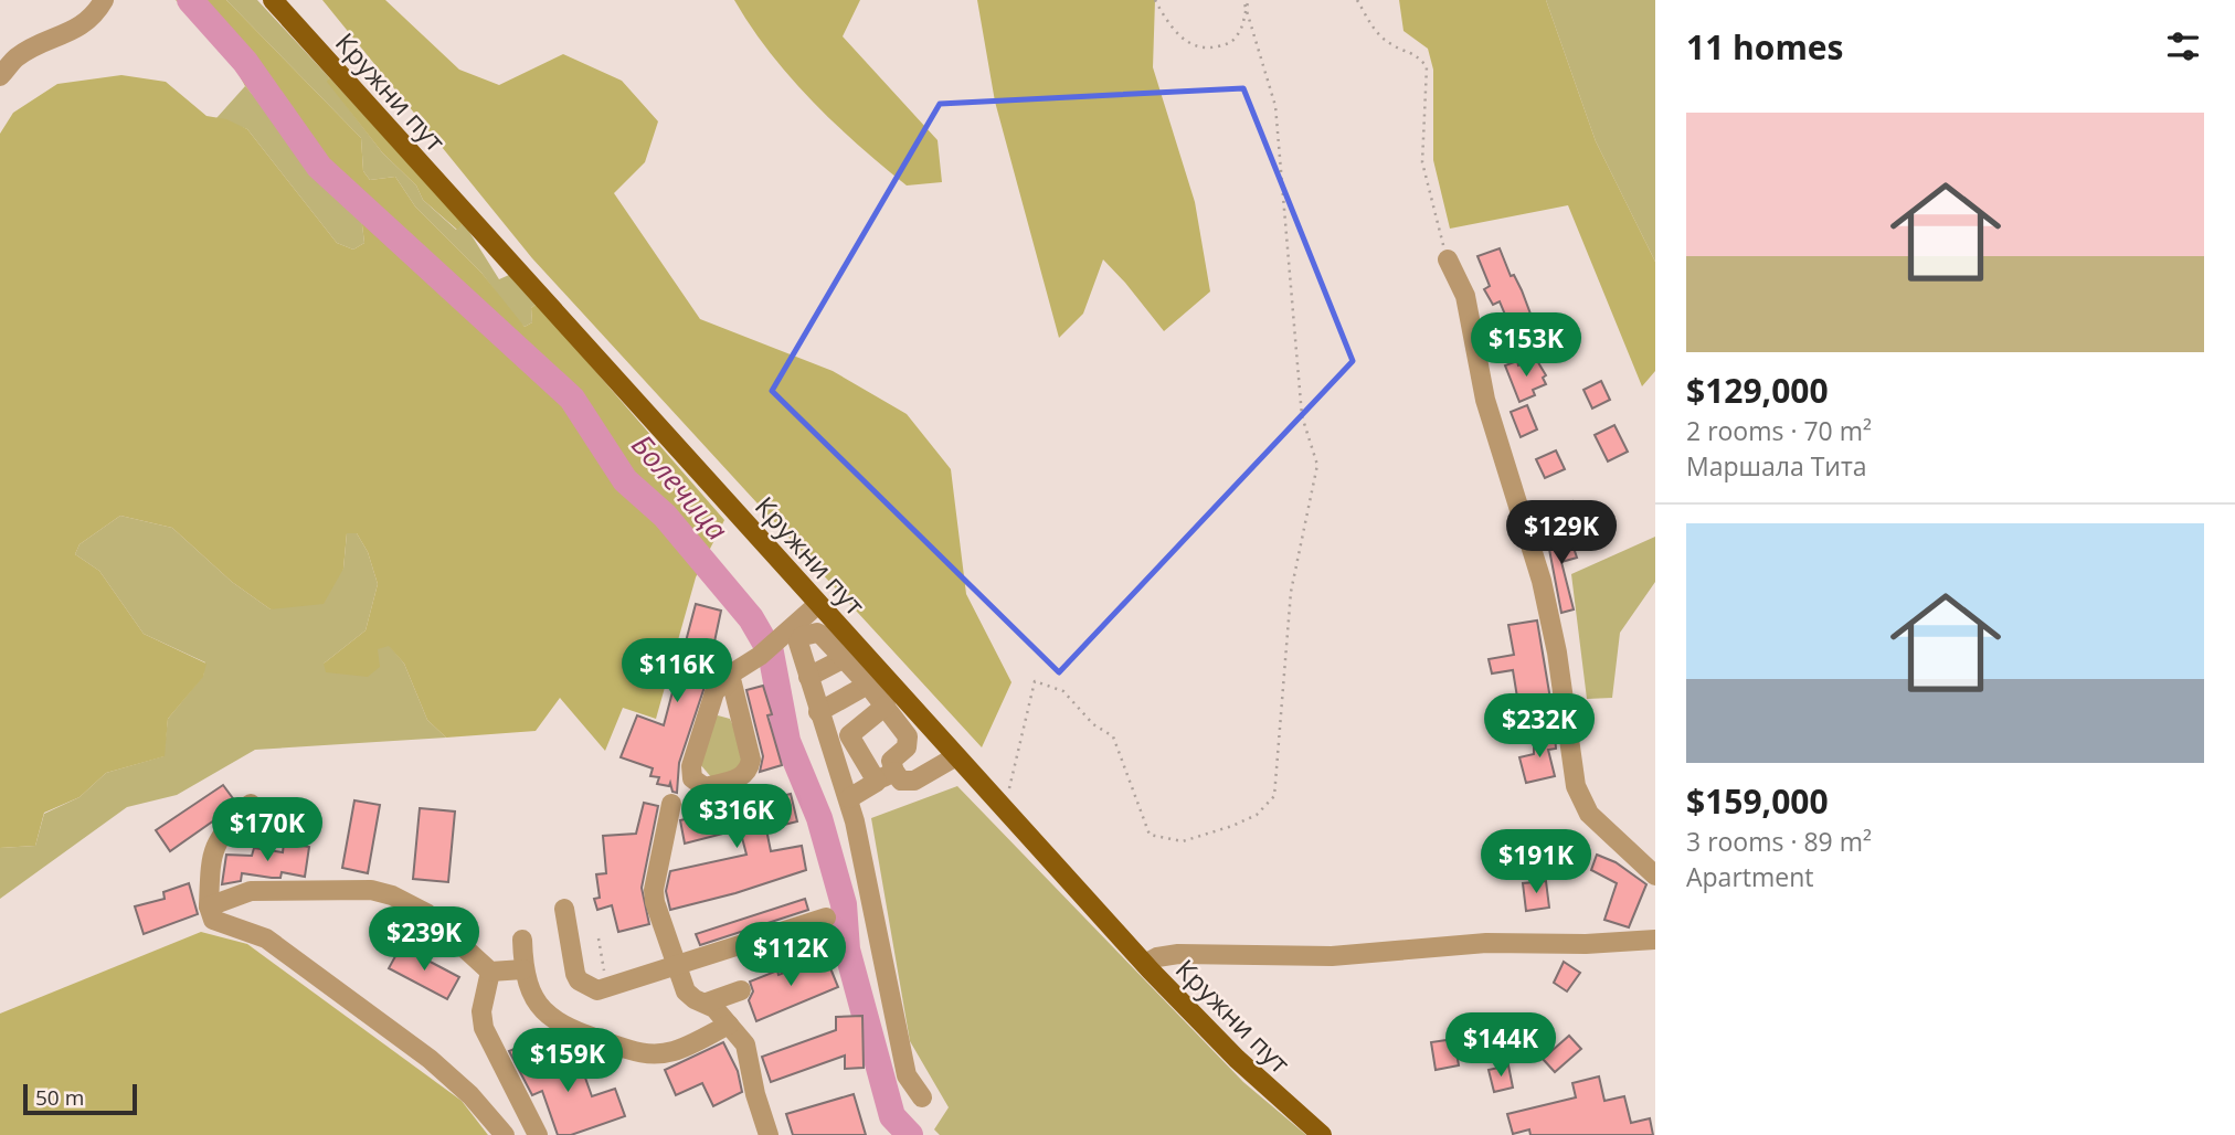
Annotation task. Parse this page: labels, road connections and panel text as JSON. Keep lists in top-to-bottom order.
{
  "streets": {
    "main road": ["Кружни пут"]
  },
  "water": ["Болечица"],
  "scale_bar": "50 m",
  "page": {
    "heading": "11 homes",
    "list": [
      {
        "name": "$129,000",
        "note": "2 rooms · 70 m² · Маршала Тита"
      },
      {
        "name": "$159,000",
        "note": "3 rooms · 89 m² · Apartment"
      }
    ],
    "price": [
      "$153K",
      "$129K",
      "$116K",
      "$232K",
      "$316K",
      "$170K",
      "$191K",
      "$239K",
      "$112K",
      "$144K",
      "$159K"
    ],
    "scale": "50 m"
  }
}
